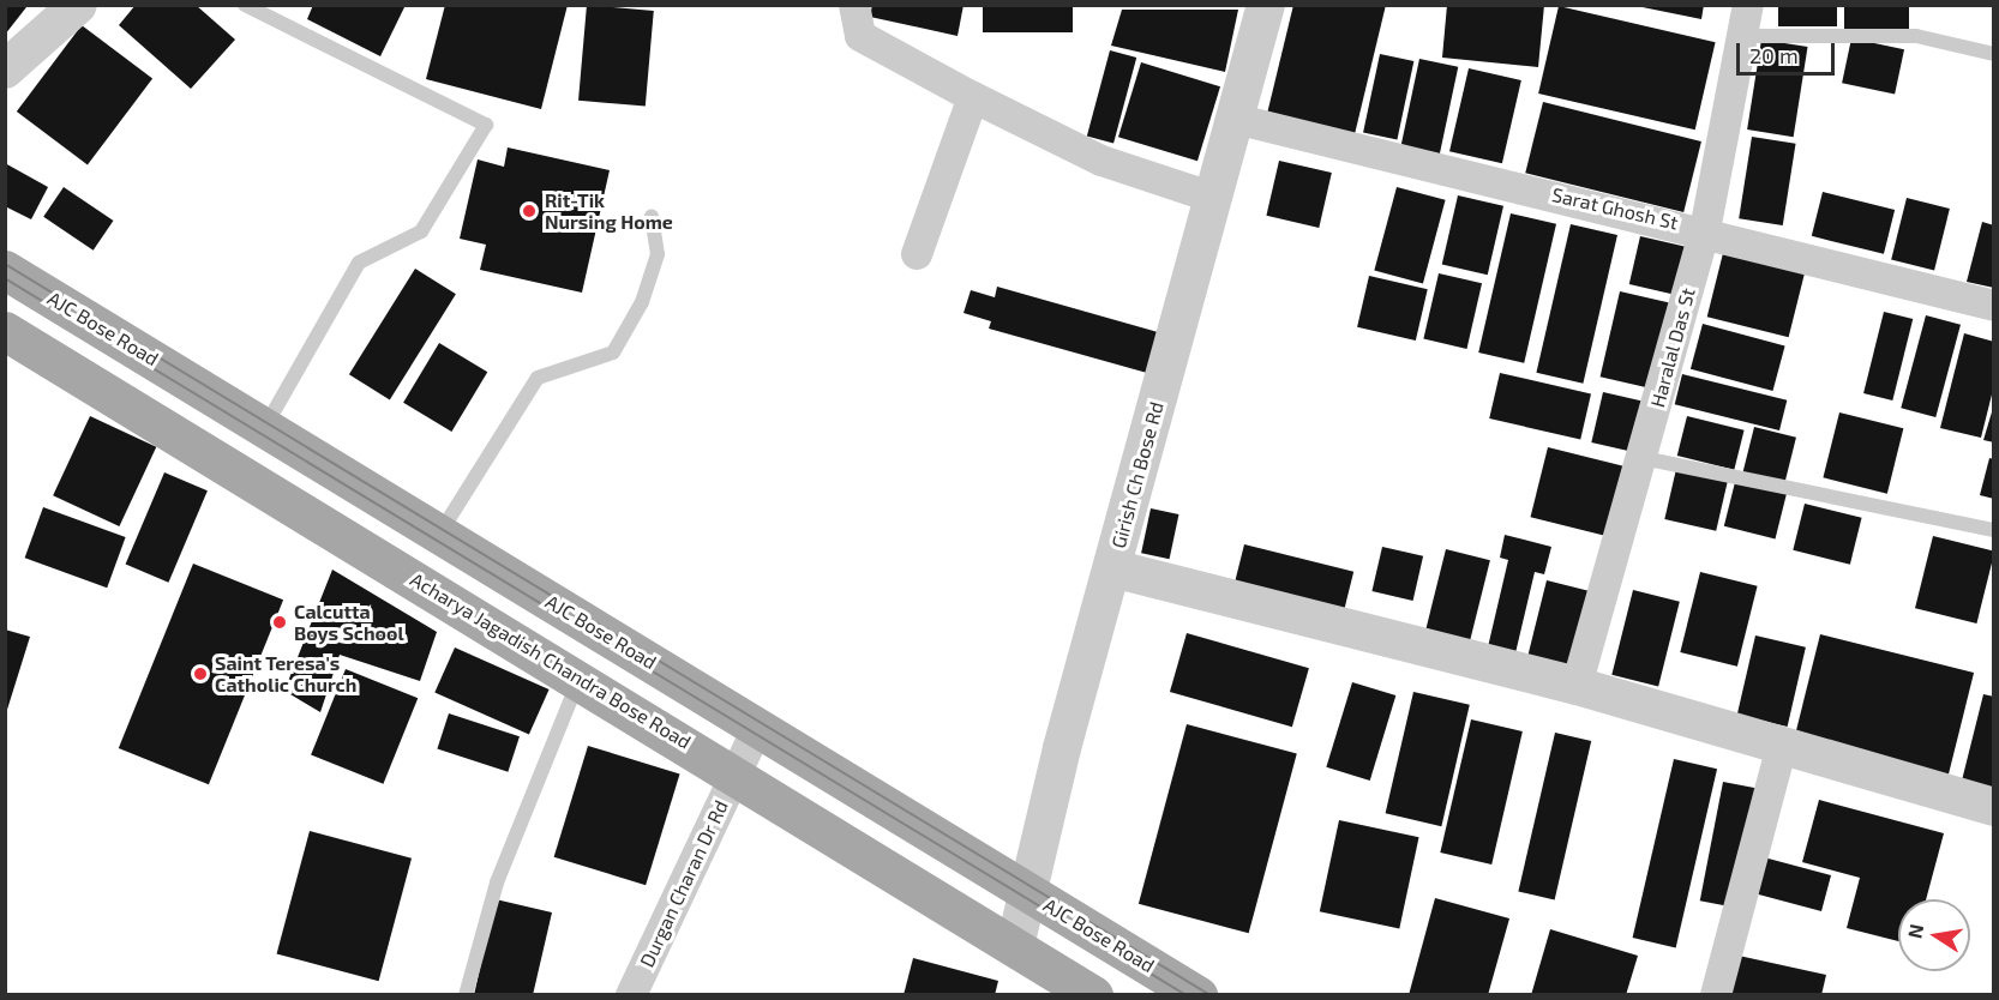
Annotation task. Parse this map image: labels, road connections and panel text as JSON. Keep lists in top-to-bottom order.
{
  "streets": {
    "main road": ["AJC Bose Road", "Acharya Jagadish Chandra Bose Road"],
    "street": [
      "Sarat Ghosh St",
      "Haralal Das St",
      "Girish Ch Bose Rd",
      "Durgan Charan Dr Rd"
    ]
  },
  "crossings": [
    ["Sarat Ghosh St", "Haralal Das St"],
    ["Sarat Ghosh St", "Girish Ch Bose Rd"],
    ["AJC Bose Road", "Girish Ch Bose Rd"],
    ["AJC Bose Road", "Durgan Charan Dr Rd"],
    ["Girish Ch Bose Rd", "Acharya Jagadish Chandra Bose Road"],
    ["Acharya Jagadish Chandra Bose Road", "Durgan Charan Dr Rd"]
  ],
  "places": ["Rit-Tik Nursing Home", "Calcutta Boys School", "Saint Teresa's Catholic Church"],
  "scale_bar": "20 m",
  "north": "left"
}
